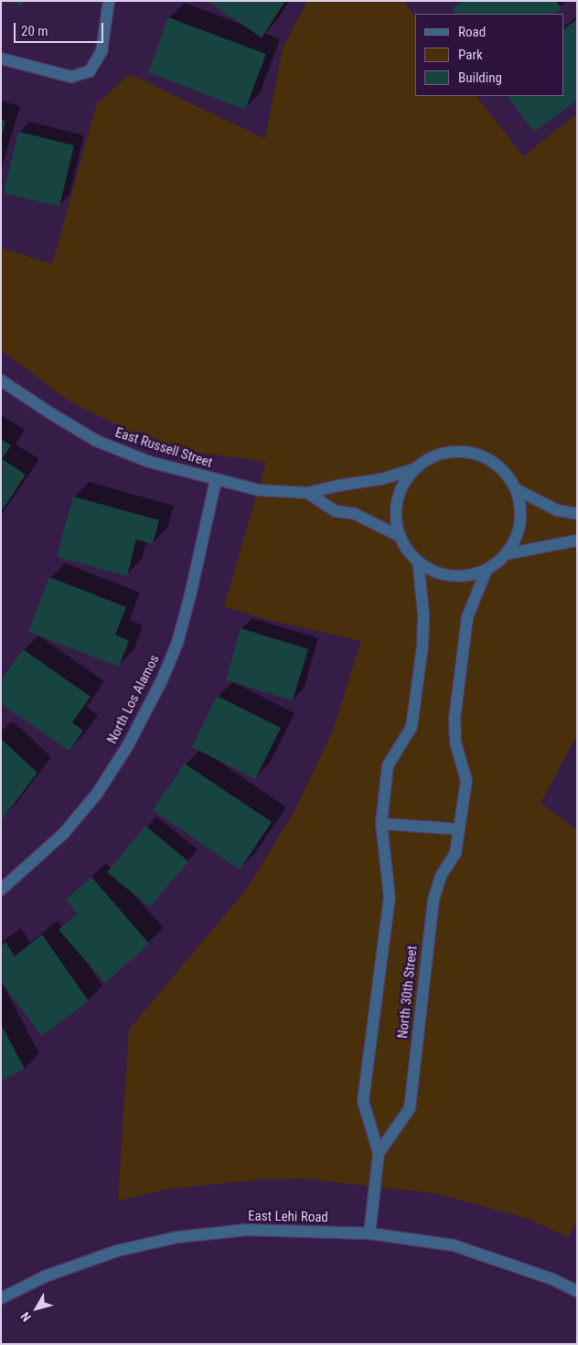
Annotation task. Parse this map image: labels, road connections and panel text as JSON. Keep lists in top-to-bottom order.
{
  "streets": {
    "street": [
      "East Russell Street",
      "North Los Alamos",
      "North 30th Street",
      "East Lehi Road"
    ]
  },
  "crossings": [
    ["East Russell Street", "North Los Alamos"],
    ["East Russell Street", "North 30th Street"],
    ["North 30th Street", "East Lehi Road"]
  ],
  "legend": ["Road", "Park", "Building"],
  "scale_bar": "20 m",
  "north": "bottom left"
}
